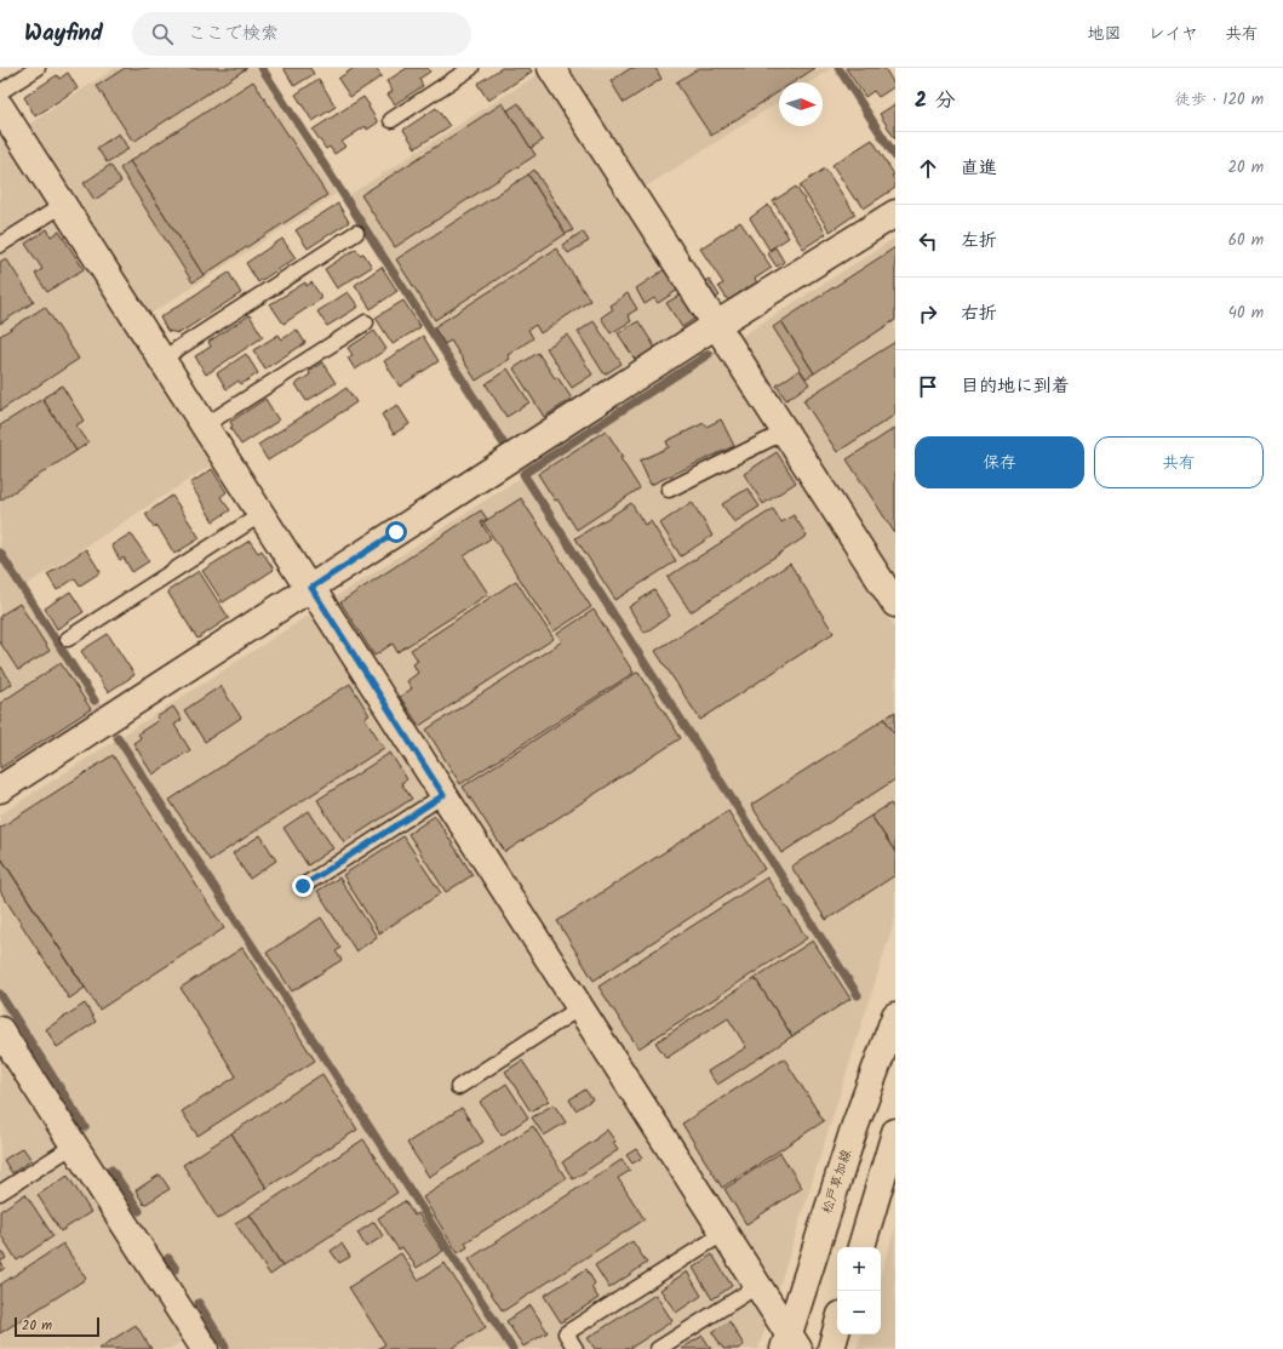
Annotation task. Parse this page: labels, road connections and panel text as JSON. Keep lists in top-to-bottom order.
{
  "streets": {
    "street": ["松戸草加線"]
  },
  "scale_bar": "20 m",
  "north": "right",
  "page": {
    "header": "Wayfind",
    "search": "ここで検索",
    "nav": ["地図", "レイヤ", "共有"],
    "heading": ["2 分", "徒歩 · 120 m"],
    "list": [
      ["直進", "20 m"],
      ["左折", "60 m"],
      ["右折", "40 m"],
      "目的地に到着"
    ],
    "buttons": ["保存", "共有"],
    "map_buttons": ["+", "−"],
    "scale": "20 m"
  }
}
